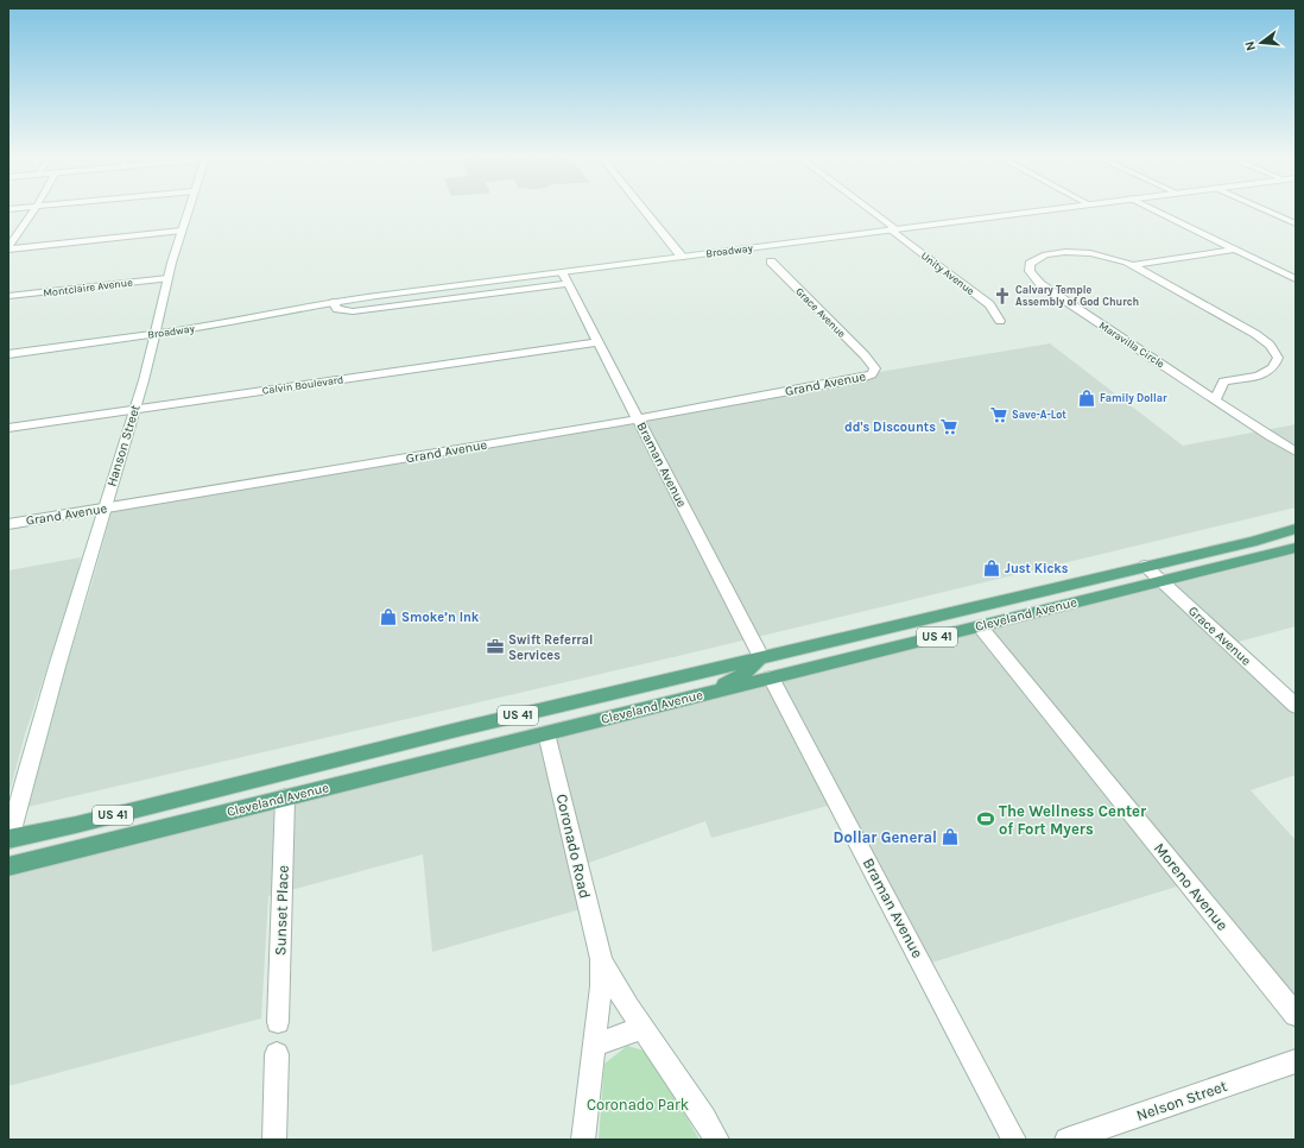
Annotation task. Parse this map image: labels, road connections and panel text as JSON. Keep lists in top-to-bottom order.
{
  "streets": {
    "main road": ["Cleveland Avenue", "US 41"],
    "street": [
      "Broadway",
      "Unity Avenue",
      "Montclaire Avenue",
      "Grace Avenue",
      "Maravilla Circle",
      "Grand Avenue",
      "Calvin Boulevard",
      "Hanson Street",
      "Braman Avenue",
      "Coronado Road",
      "Moreno Avenue",
      "Sunset Place",
      "Nelson Street"
    ]
  },
  "crossings": [
    ["Broadway", "Unity Avenue"],
    ["Broadway", "Hanson Street"],
    ["Broadway", "Braman Avenue"],
    ["Montclaire Avenue", "Hanson Street"],
    ["Grace Avenue", "Grand Avenue"],
    ["Grace Avenue", "Cleveland Avenue"],
    ["Grand Avenue", "Hanson Street"],
    ["Grand Avenue", "Braman Avenue"],
    ["Calvin Boulevard", "Hanson Street"],
    ["Calvin Boulevard", "Braman Avenue"],
    ["Hanson Street", "Cleveland Avenue"],
    ["Braman Avenue", "Cleveland Avenue"],
    ["Cleveland Avenue", "Coronado Road"],
    ["Cleveland Avenue", "Moreno Avenue"],
    ["Cleveland Avenue", "Sunset Place"]
  ],
  "parks": ["Coronado Park"],
  "places": {
    "church": ["Calvary Temple Assembly of God Church"],
    "shop": [
      "Family Dollar",
      "Just Kicks",
      "Smoke’n Ink",
      "Dollar General"
    ],
    "supermarket": ["Save-A-Lot", "dd's Discounts"],
    "office": ["Swift Referral Services"],
    "sports": ["The Wellness Center of Fort Myers"]
  },
  "north": "left"
}
